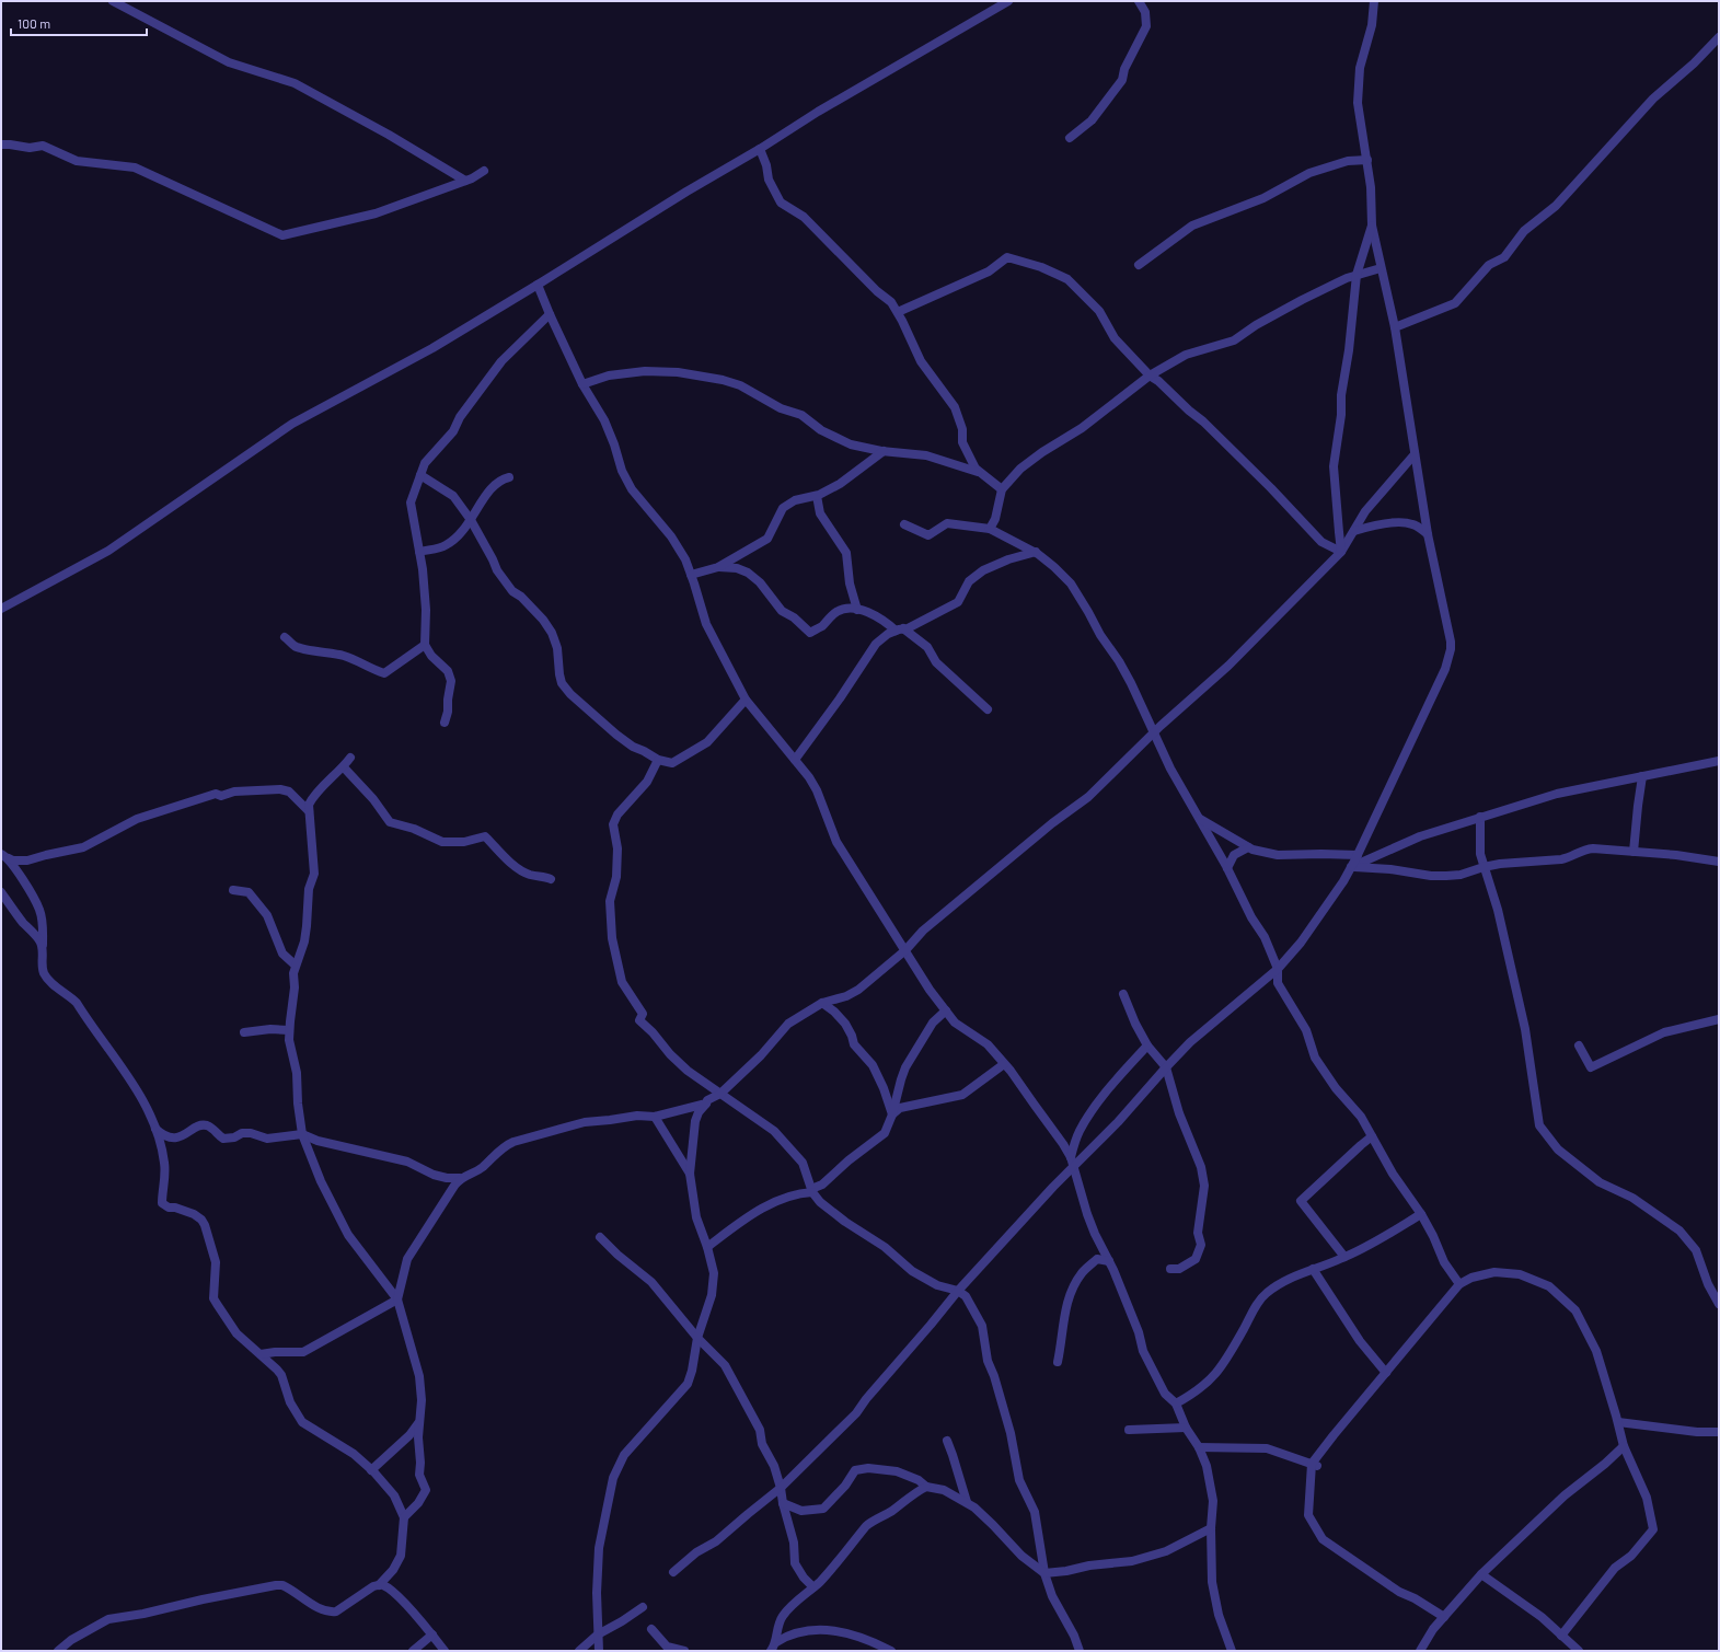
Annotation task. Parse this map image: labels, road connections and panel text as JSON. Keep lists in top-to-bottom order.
{
  "scale_bar": "100 m"
}
